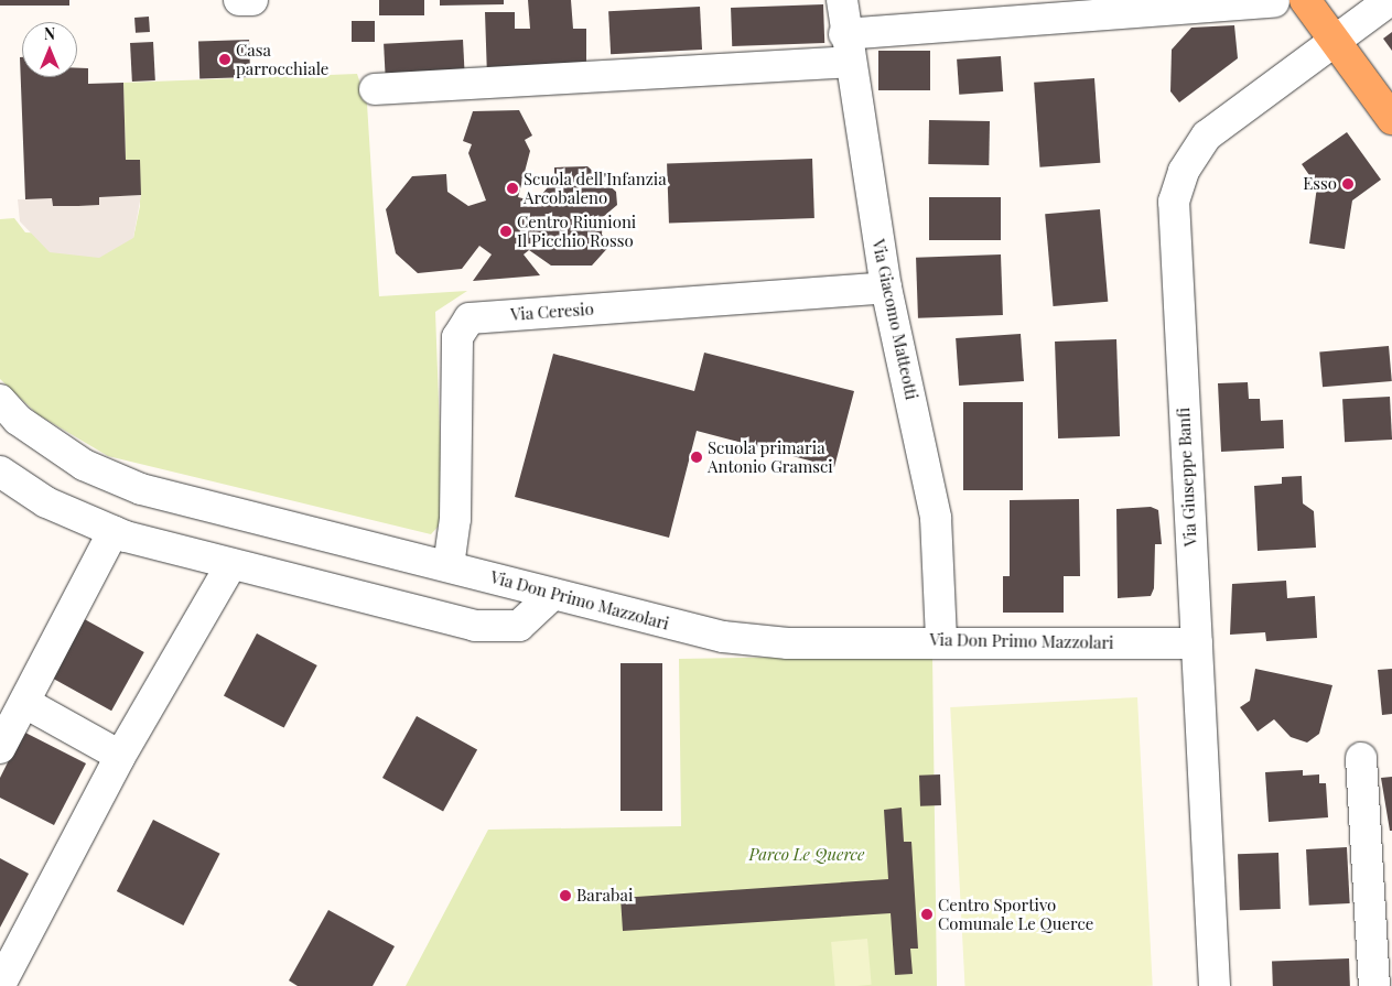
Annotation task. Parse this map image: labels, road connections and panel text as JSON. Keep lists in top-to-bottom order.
{
  "streets": {
    "street": [
      "Via Ceresio",
      "Via Giacomo Matteotti",
      "Via Giuseppe Banfi",
      "Via Don Primo Mazzolari"
    ]
  },
  "crossings": [
    ["Via Ceresio", "Via Giacomo Matteotti"],
    ["Via Ceresio", "Via Don Primo Mazzolari"],
    ["Via Giacomo Matteotti", "Via Don Primo Mazzolari"],
    ["Via Giuseppe Banfi", "Via Don Primo Mazzolari"]
  ],
  "parks": ["Parco Le Querce"],
  "places": [
    "Casa parrocchiale",
    "Esso",
    "Scuola dell'Infanzia Arcobaleno",
    "Centro Riunioni Il Picchio Rosso",
    "Scuola primaria Antonio Gramsci",
    "Barabai",
    "Centro Sportivo Comunale Le Querce"
  ],
  "north": "top"
}
